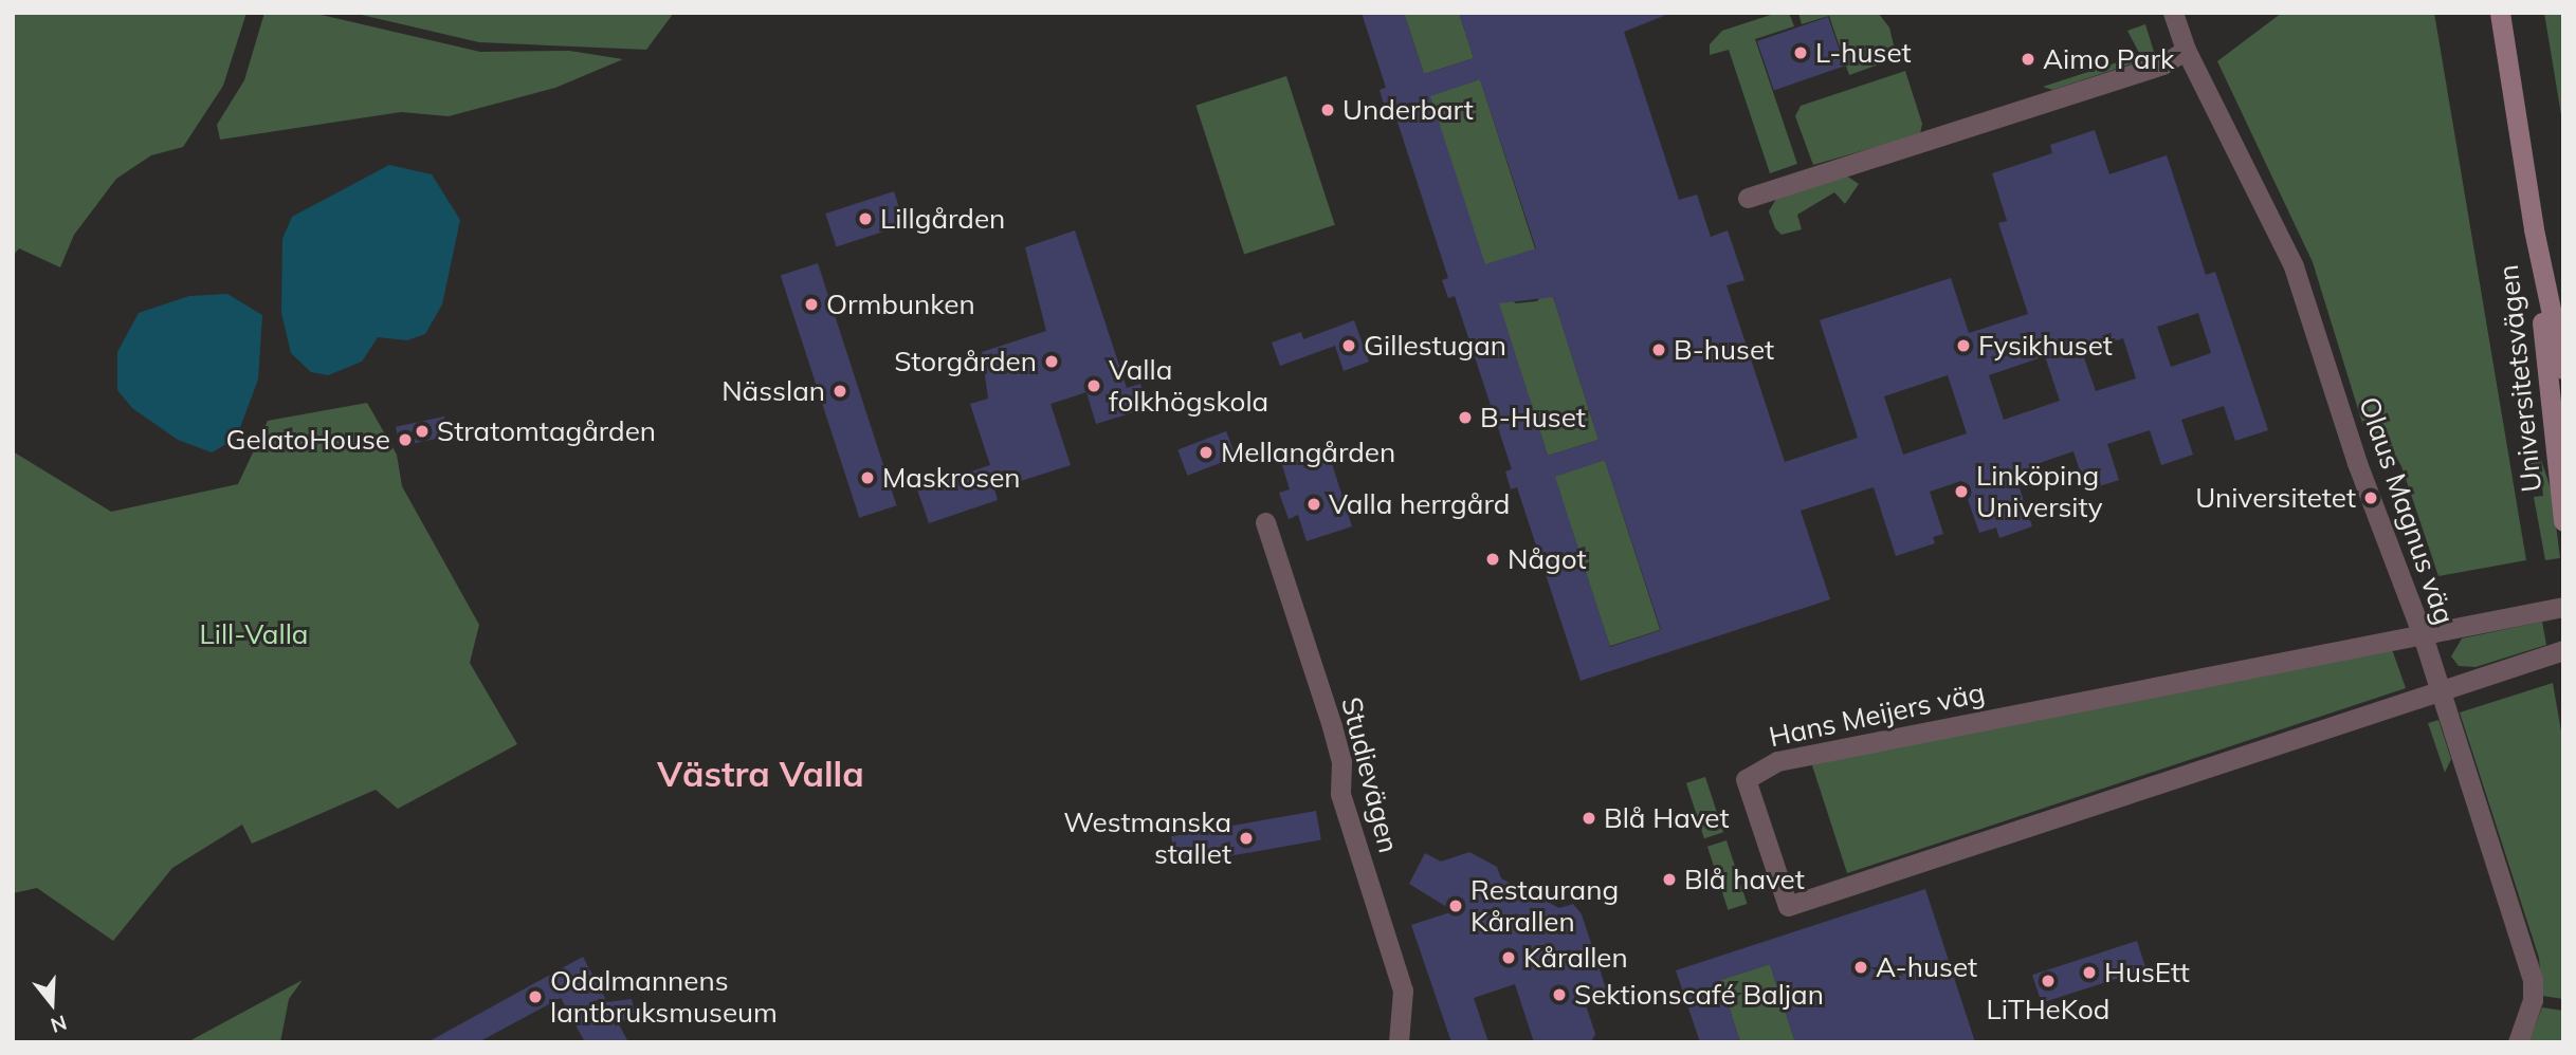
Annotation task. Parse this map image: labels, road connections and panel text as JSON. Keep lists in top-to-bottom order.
{
  "streets": {
    "main road": ["Universitetsvägen"],
    "street": ["Olaus Magnus väg", "Hans Meijers väg", "Studievägen"]
  },
  "crossings": [
    ["Olaus Magnus väg", "Hans Meijers väg"]
  ],
  "districts": ["Västra Valla"],
  "parks": ["Lill-Valla"],
  "places": [
    "L-huset",
    "Aimo Park",
    "Underbart",
    "Lillgården",
    "Ormbunken",
    "Gillestugan",
    "Fysikhuset",
    "B-huset",
    "Storgården",
    "Valla folkhögskola",
    "Nässlan",
    "B-Huset",
    "Stratomtagården",
    "GelatoHouse",
    "Mellangården",
    "Maskrosen",
    "Linköping University",
    "Universitetet",
    "Valla herrgård",
    "Något",
    "Blå Havet",
    "Westmanska stallet",
    "Blå havet",
    "Restaurang Kårallen",
    "Kårallen",
    "A-huset",
    "HusEtt",
    "LiTHeKod",
    "Sektionscafé Baljan",
    "Odalmannens lantbruksmuseum"
  ],
  "north": "bottom"
}
